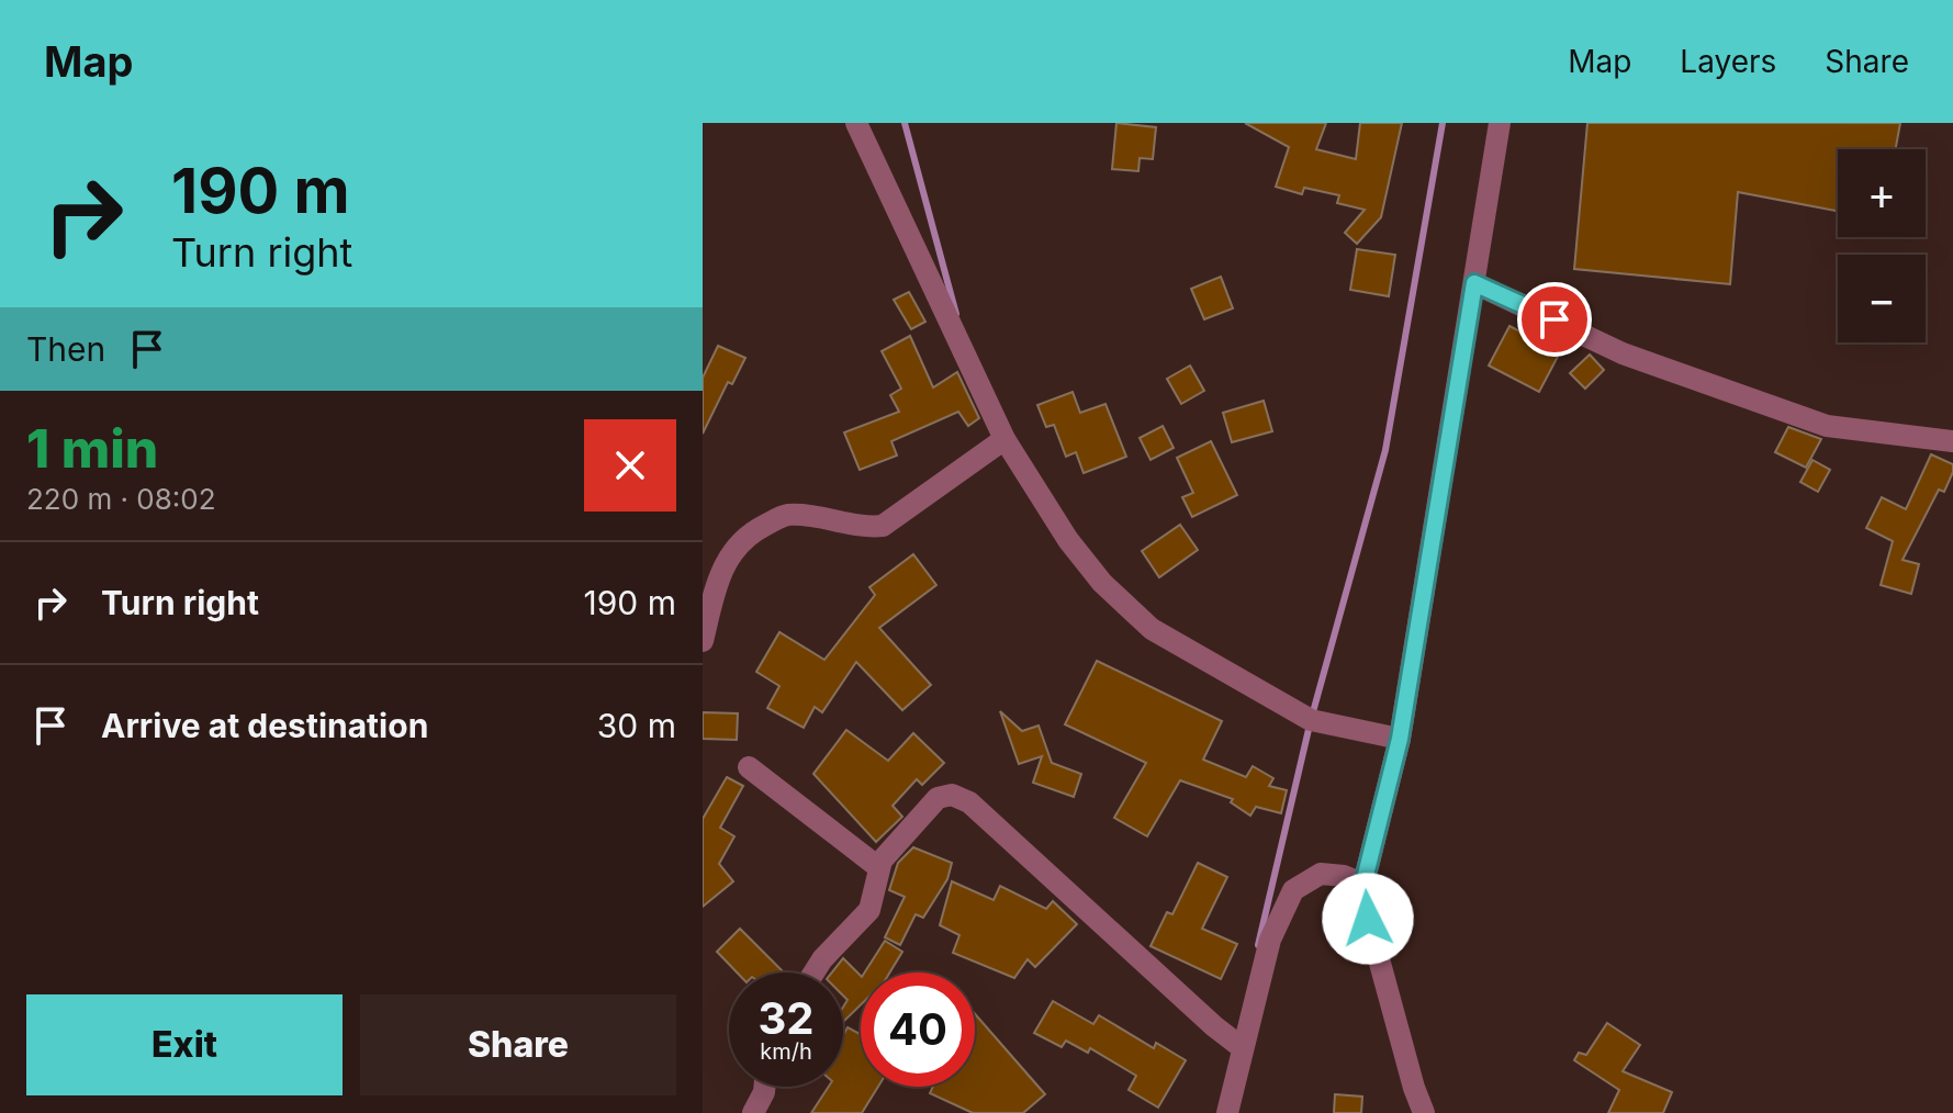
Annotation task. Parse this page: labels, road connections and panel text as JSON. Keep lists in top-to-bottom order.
{
  "page": {
    "header": "Map",
    "nav": ["Map", "Layers", "Share"],
    "turn": ["190 m", "Turn right"],
    "map_buttons": ["+", "−"],
    "then": "Then",
    "heading": ["1 min", "220 m · 08:02"],
    "list": [
      {
        "name": "Turn right",
        "value": "190 m"
      },
      {
        "name": "Arrive at destination",
        "value": "30 m"
      }
    ],
    "speed": "32 km/h",
    "limit": "40",
    "buttons": ["Exit", "Share"]
  }
}
